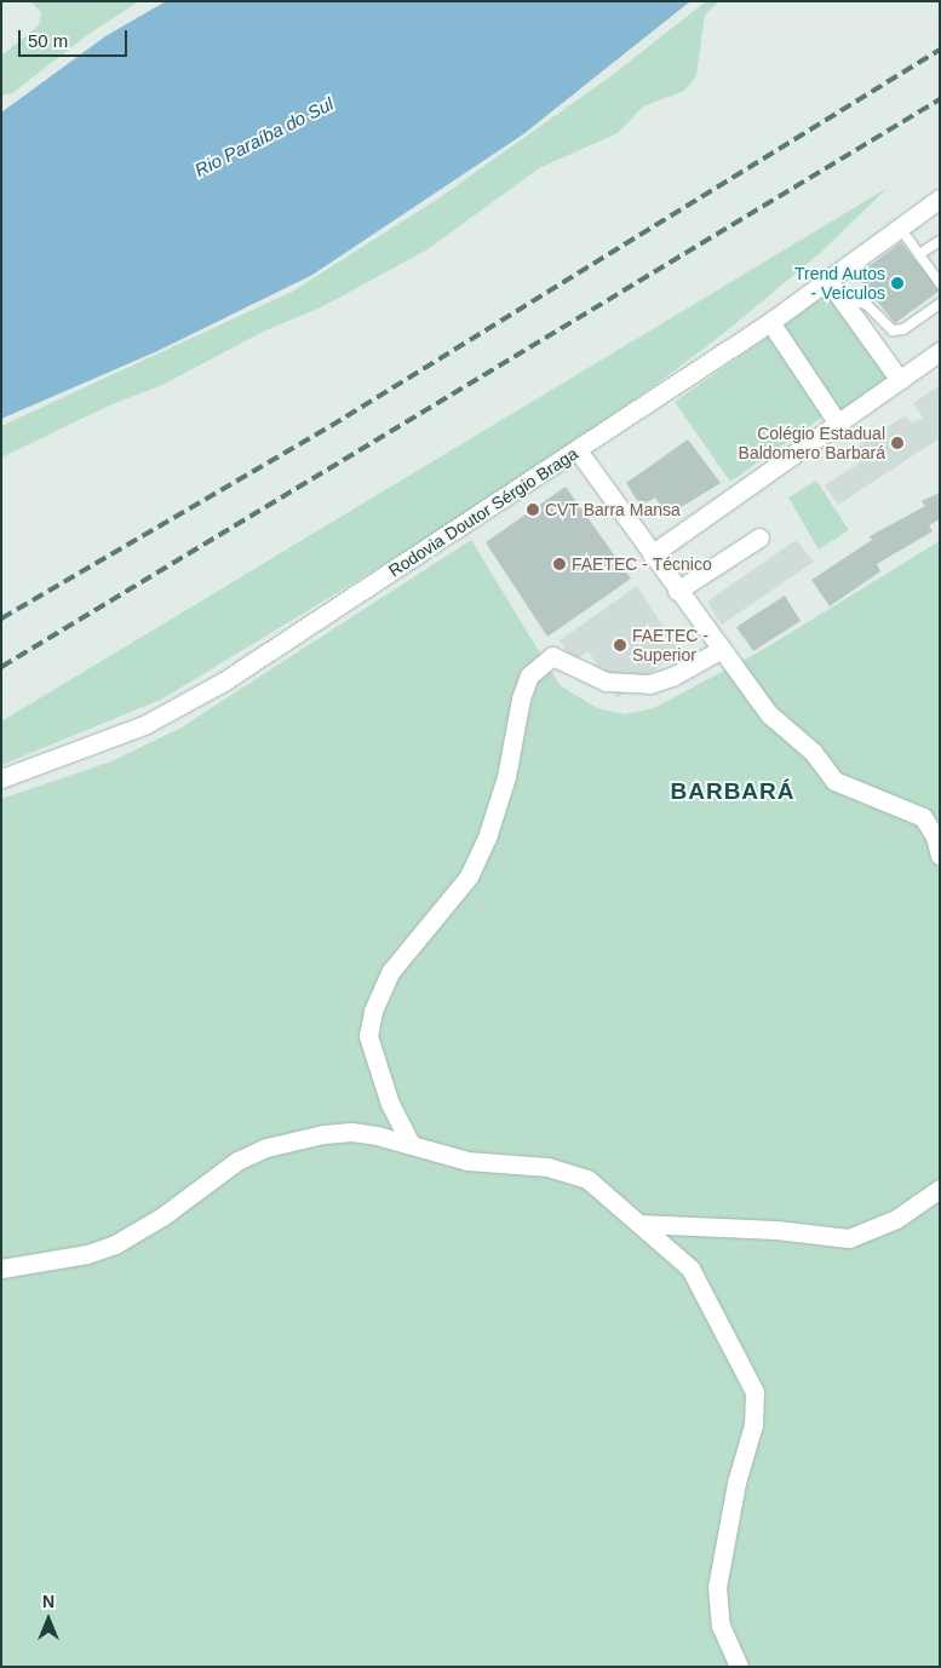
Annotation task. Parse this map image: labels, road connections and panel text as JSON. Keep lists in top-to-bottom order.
{
  "streets": {
    "street": ["Rodovia Doutor Sérgio Braga"]
  },
  "districts": ["BARBARÁ"],
  "water": ["Rio Paraíba do Sul"],
  "places": [
    "Trend Autos - Veículos",
    "Colégio Estadual Baldomero Barbará",
    "CVT Barra Mansa",
    "FAETEC - Técnico",
    "FAETEC - Superior"
  ],
  "scale_bar": "50 m",
  "north": "top"
}
